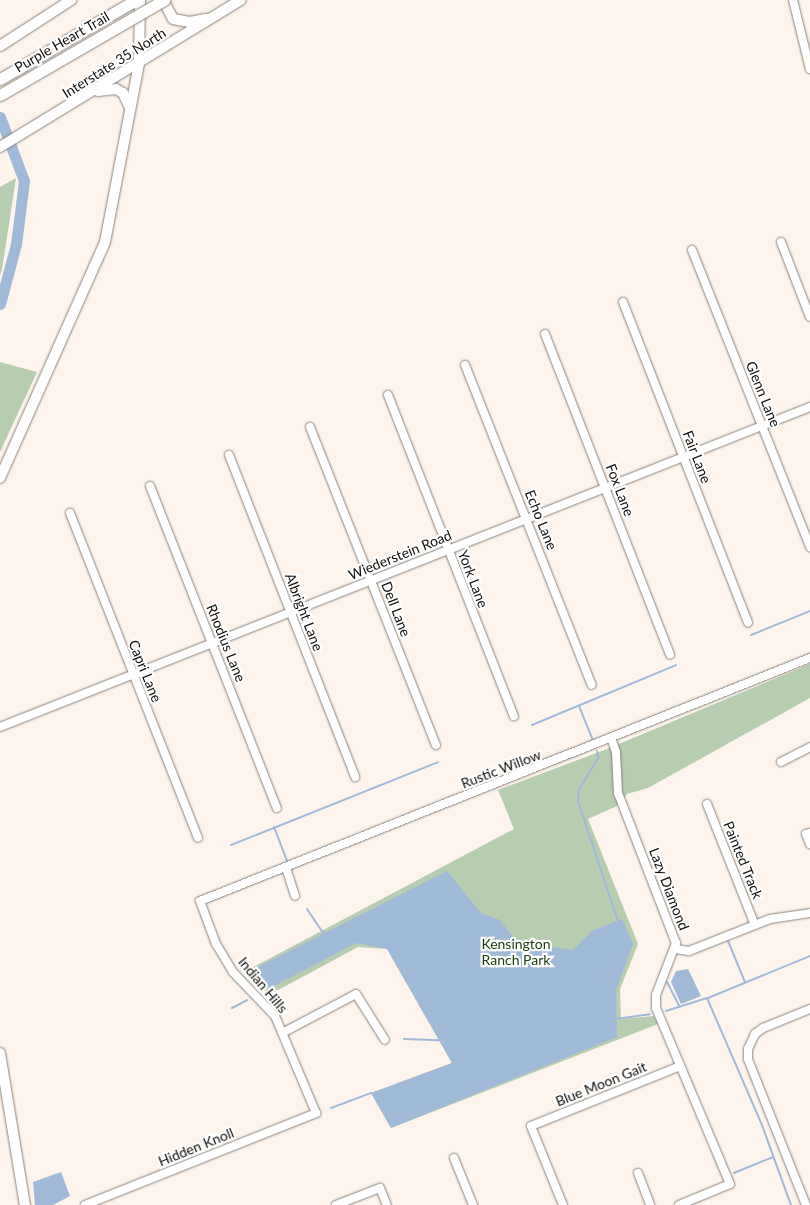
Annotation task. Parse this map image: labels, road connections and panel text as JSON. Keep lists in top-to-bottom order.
{
  "streets": {
    "highway": ["Purple Heart Trail"],
    "main road": ["Interstate 35 North"],
    "street": [
      "Glenn Lane",
      "Fair Lane",
      "Fox Lane",
      "Echo Lane",
      "Wiederstein Road",
      "York Lane",
      "Dell Lane",
      "Albright Lane",
      "Rhodius Lane",
      "Capri Lane",
      "Rustic Willow",
      "Painted Track",
      "Lazy Diamond",
      "Indian Hills",
      "Blue Moon Gait",
      "Hidden Knoll"
    ]
  },
  "crossings": [
    ["Glenn Lane", "Wiederstein Road"],
    ["Fair Lane", "Wiederstein Road"],
    ["Fox Lane", "Wiederstein Road"],
    ["Echo Lane", "Wiederstein Road"],
    ["Wiederstein Road", "York Lane"],
    ["Wiederstein Road", "Dell Lane"],
    ["Wiederstein Road", "Albright Lane"],
    ["Wiederstein Road", "Rhodius Lane"],
    ["Wiederstein Road", "Capri Lane"],
    ["Rustic Willow", "Lazy Diamond"],
    ["Rustic Willow", "Indian Hills"],
    ["Lazy Diamond", "Blue Moon Gait"],
    ["Indian Hills", "Hidden Knoll"]
  ],
  "parks": ["Kensington Ranch Park"]
}
